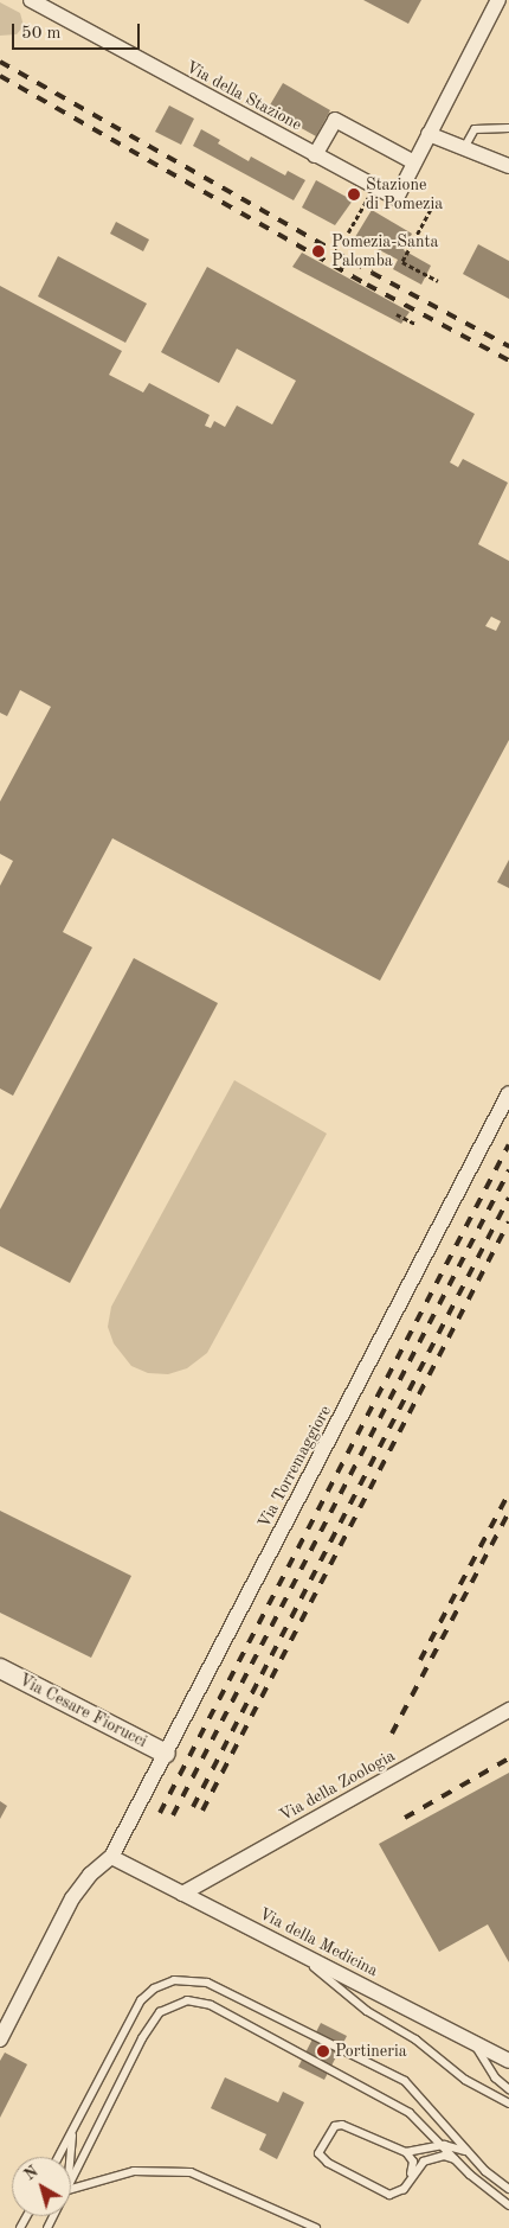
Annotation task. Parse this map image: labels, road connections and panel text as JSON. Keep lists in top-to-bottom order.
{
  "streets": {
    "street": [
      "Via della Stazione",
      "Via Torremaggiore",
      "Via Cesare Fiorucci",
      "Via della Zoologia",
      "Via della Medicina"
    ]
  },
  "crossings": [
    ["Via Torremaggiore", "Via Cesare Fiorucci"],
    ["Via Torremaggiore", "Via della Medicina"],
    ["Via della Zoologia", "Via della Medicina"]
  ],
  "places": ["Stazione di Pomezia", "Pomezia-Santa Palomba", "Portineria"],
  "scale_bar": "50 m",
  "north": "top left"
}
